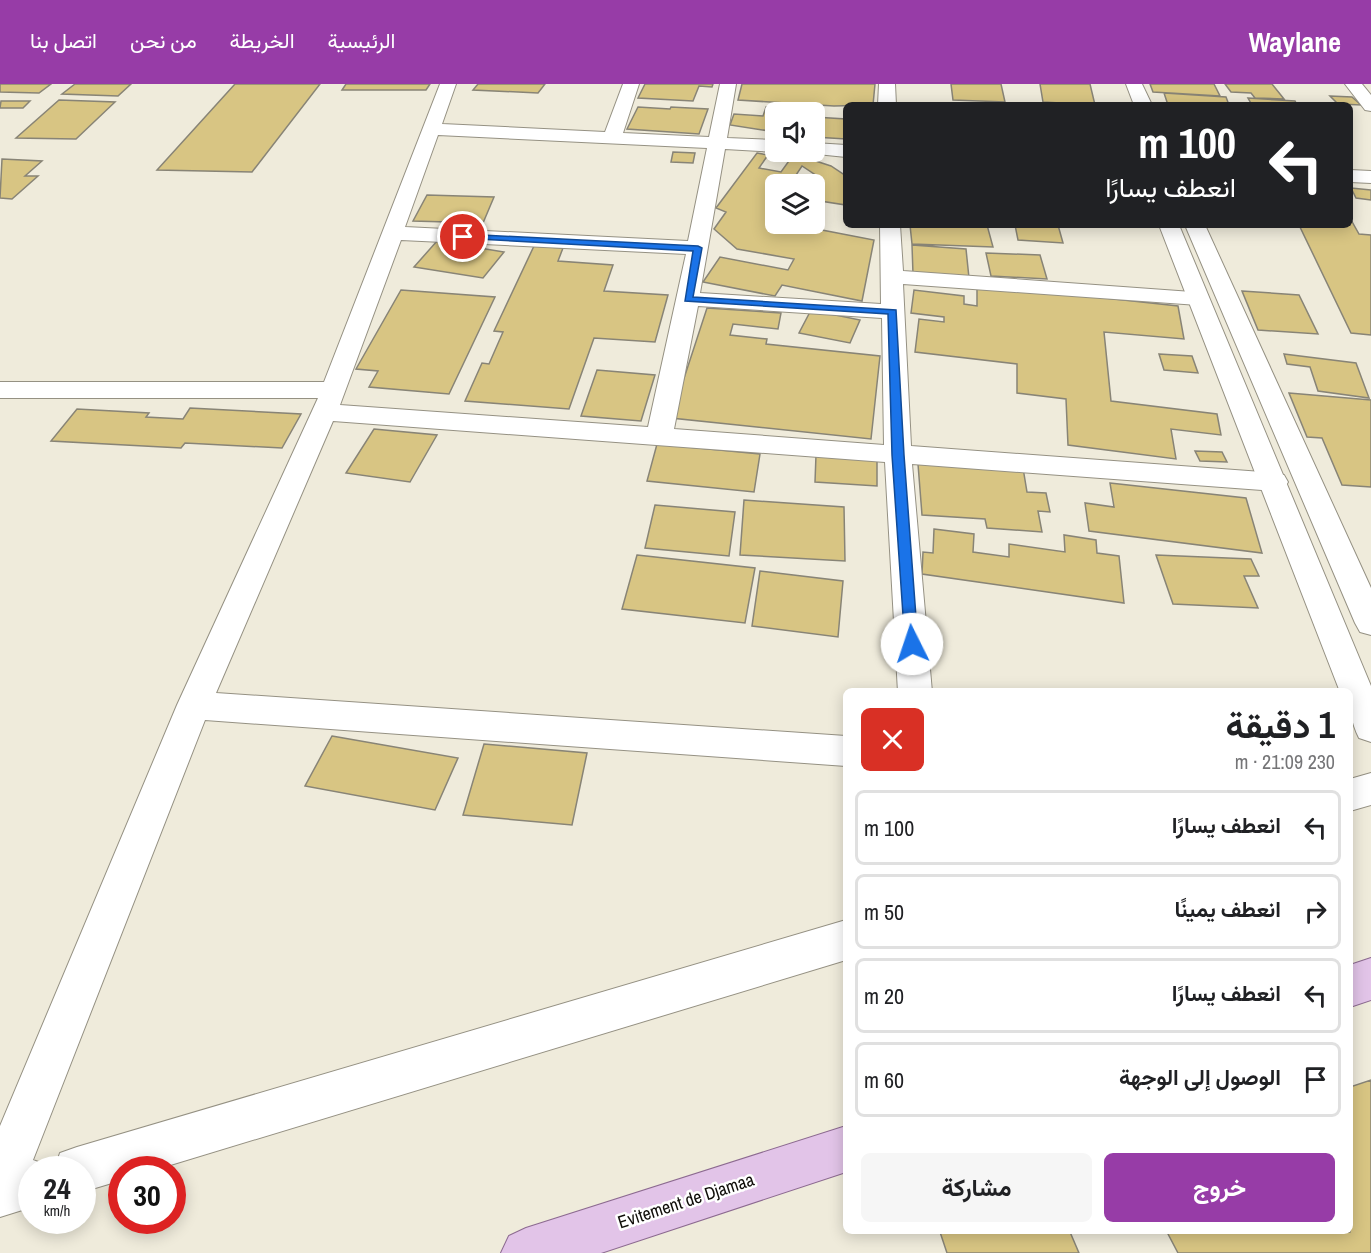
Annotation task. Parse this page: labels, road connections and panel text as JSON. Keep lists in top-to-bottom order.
{
  "streets": {
    "main road": ["Evitement de Djamaa"]
  },
  "page": {
    "header": "Waylane",
    "nav": [
      "الرئيسية",
      "الخريطة",
      "من نحن",
      "اتصل بنا"
    ],
    "turn": ["100 m", "انعطف يسارًا"],
    "heading": ["1 دقيقة", "230 m · 21:09"],
    "list": [
      {
        "name": "انعطف يسارًا",
        "value": "100 m"
      },
      {
        "name": "انعطف يمينًا",
        "value": "50 m"
      },
      {
        "name": "انعطف يسارًا",
        "value": "20 m"
      },
      {
        "name": "الوصول إلى الوجهة",
        "value": "60 m"
      }
    ],
    "buttons": ["خروج", "مشاركة"],
    "speed": "24 km/h",
    "limit": "30"
  }
}
